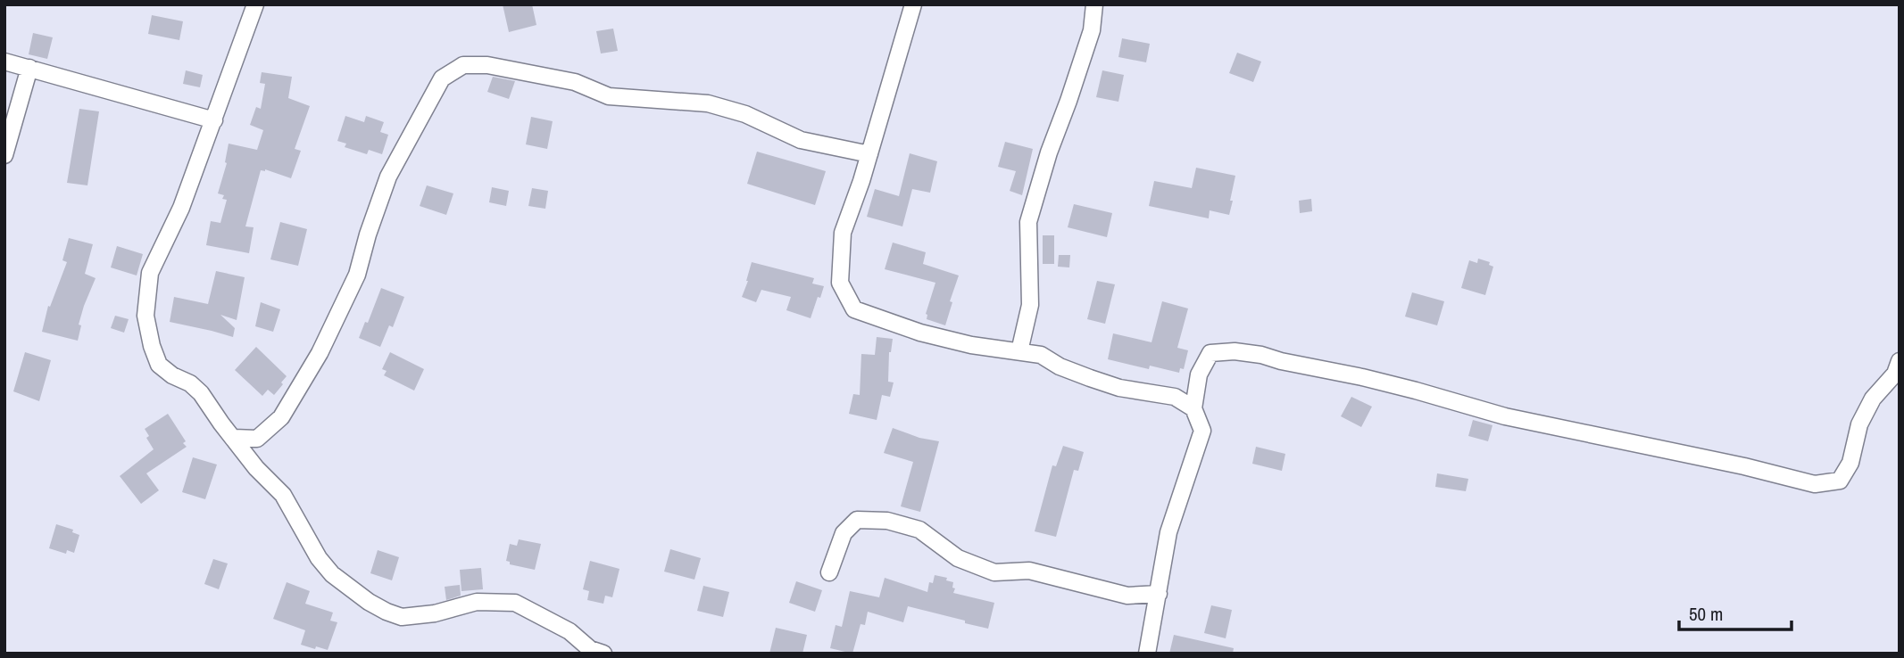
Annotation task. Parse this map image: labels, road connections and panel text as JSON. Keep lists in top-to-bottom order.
{
  "scale_bar": "50 m"
}
